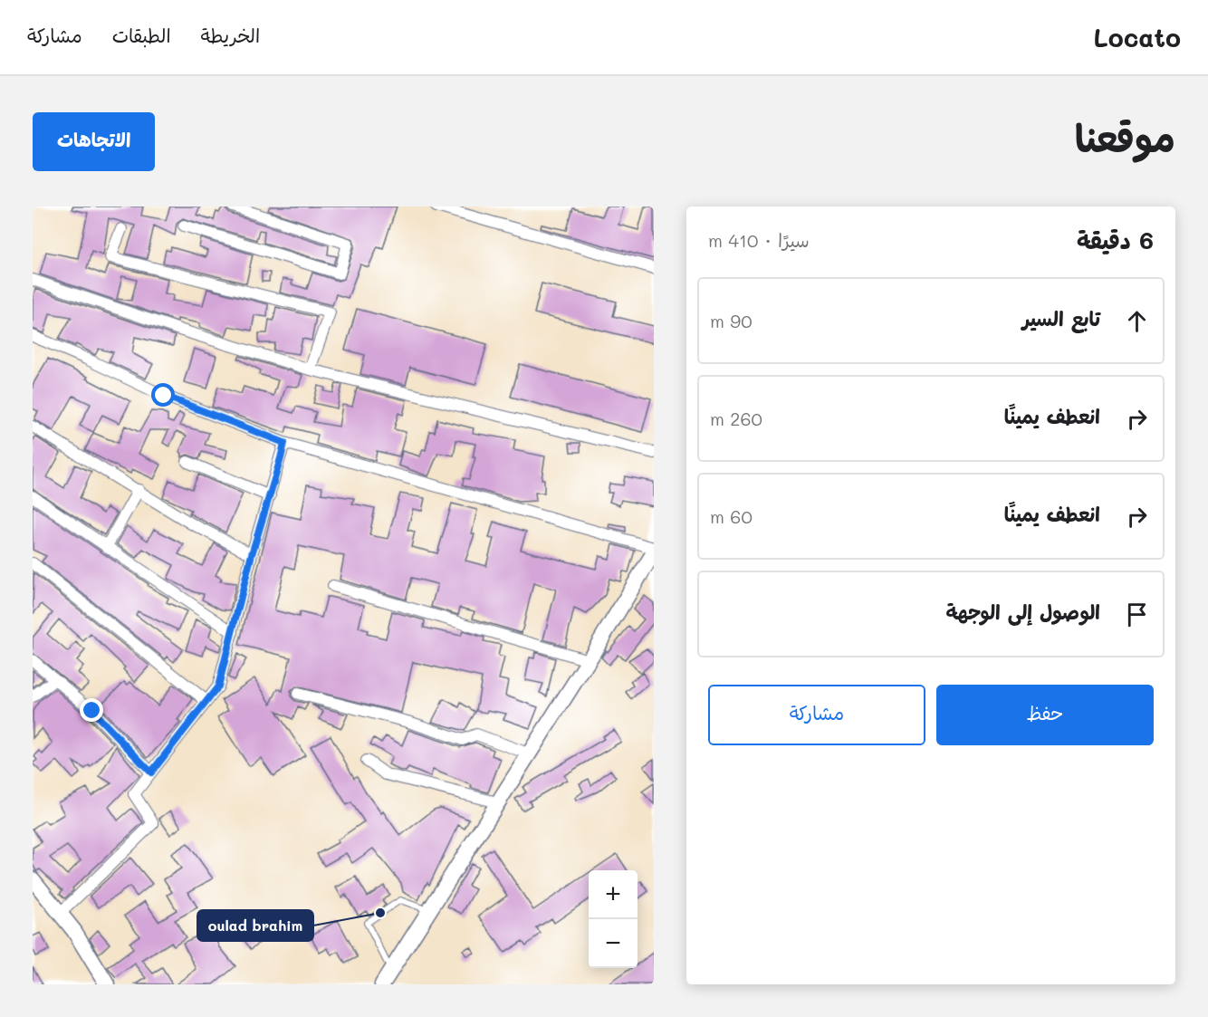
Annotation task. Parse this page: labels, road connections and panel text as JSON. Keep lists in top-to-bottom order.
{
  "places": ["oulad brahim"],
  "page": {
    "header": "Locato",
    "nav": ["الخريطة", "الطبقات", "مشاركة"],
    "title": "موقعنا",
    "buttons": [
      "الاتجاهات",
      ["حفظ", "مشاركة"]
    ],
    "heading": ["6 دقيقة", "سيرًا · 410 m"],
    "list": [
      ["تابع السير", "90 m"],
      ["انعطف يمينًا", "260 m"],
      ["انعطف يمينًا", "60 m"],
      "الوصول إلى الوجهة"
    ],
    "map_buttons": ["+", "−"]
  }
}
